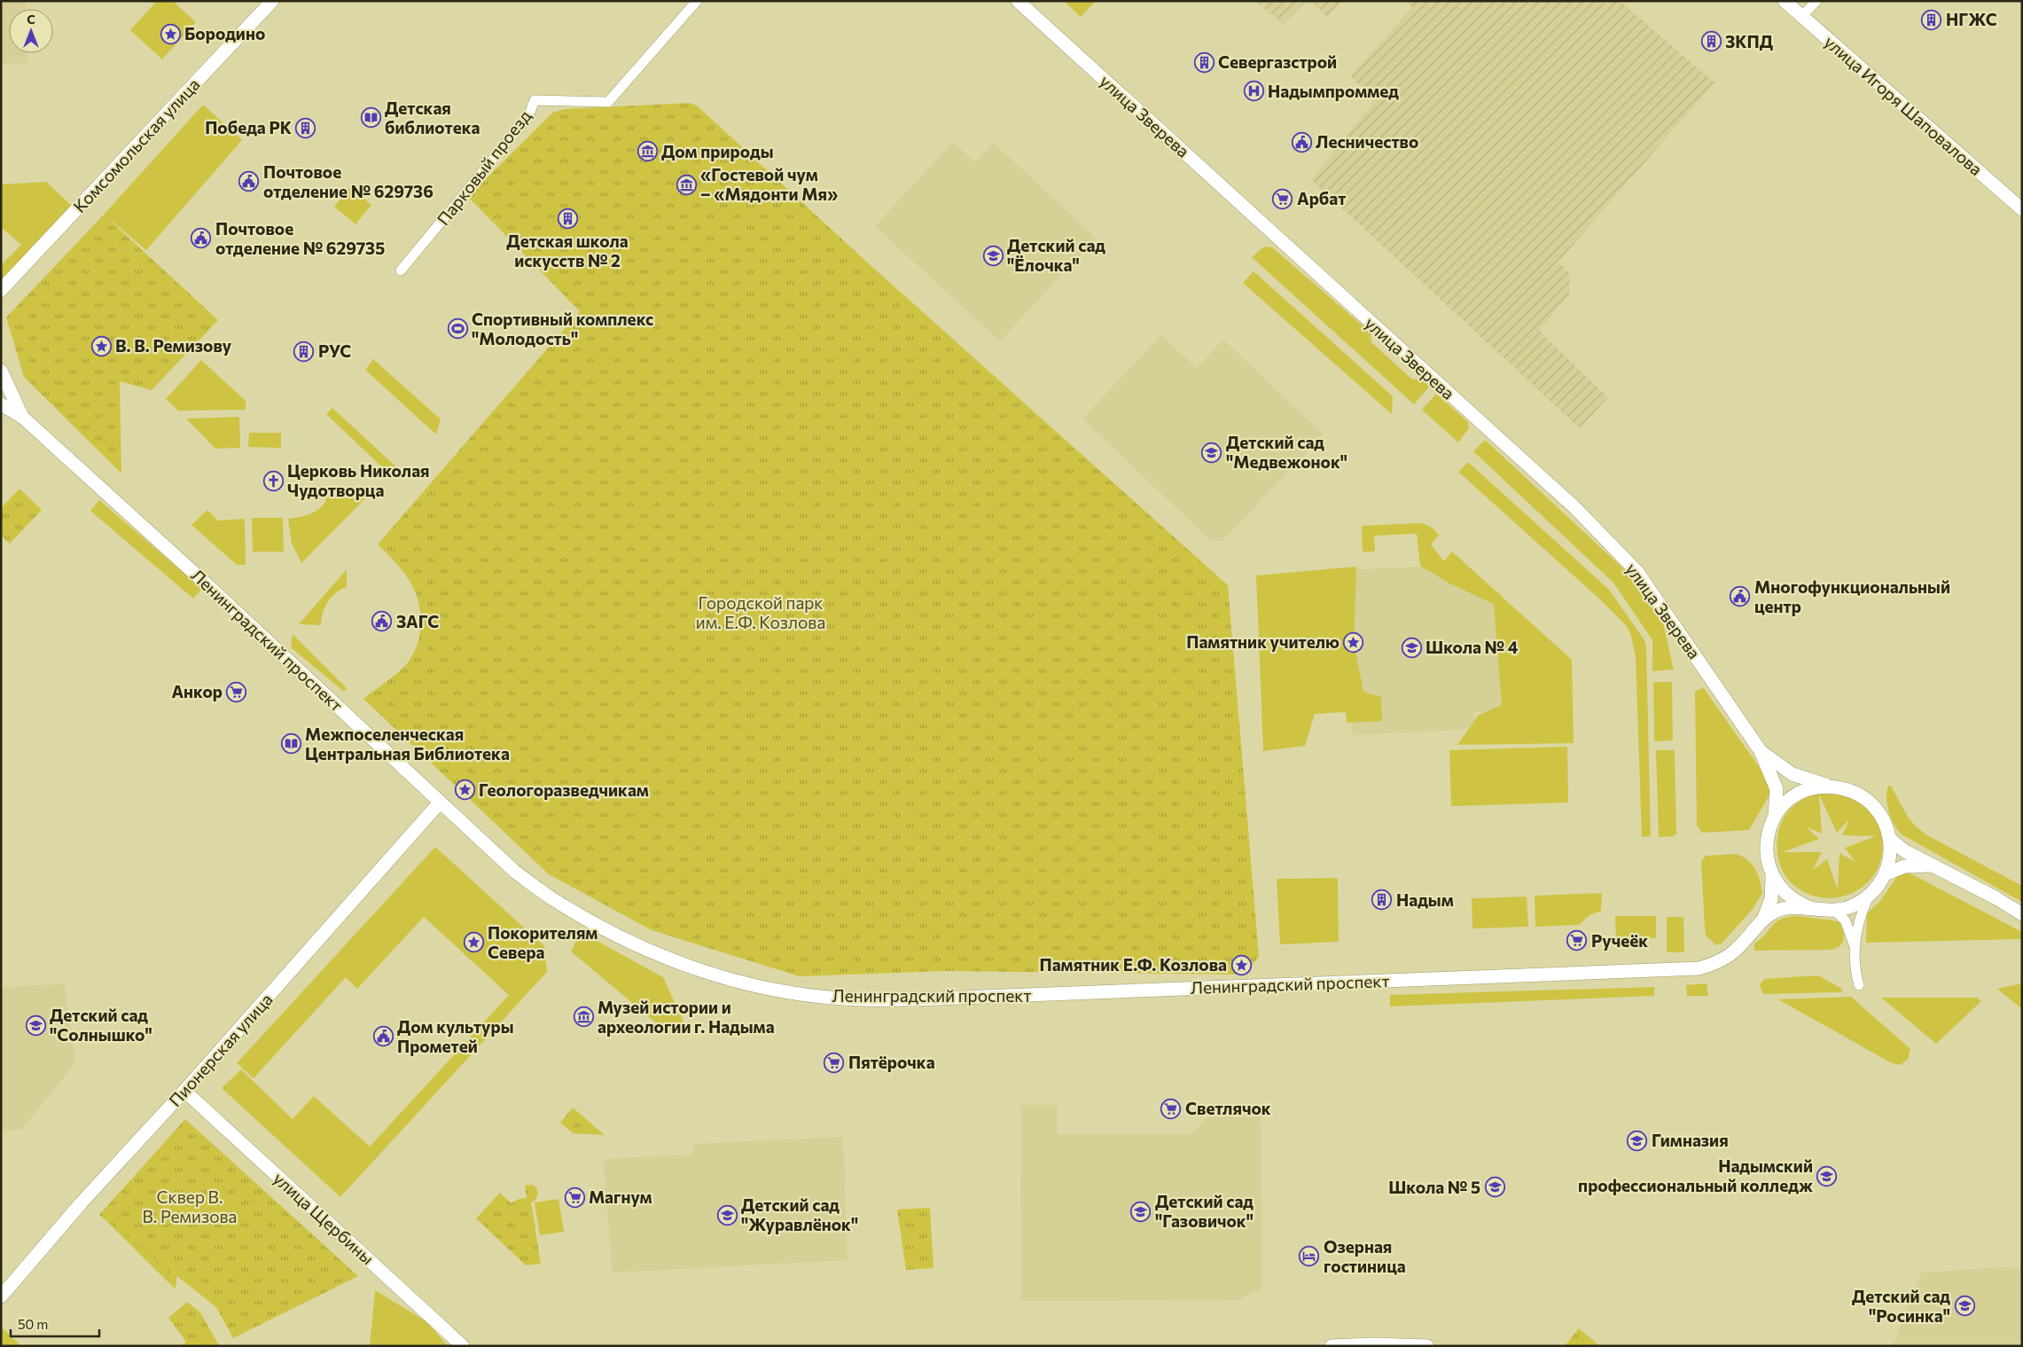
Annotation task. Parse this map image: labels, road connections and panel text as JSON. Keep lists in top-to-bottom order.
{
  "streets": {
    "street": [
      "улица Игоря Шаповалова",
      "улица Зверева",
      "Комсомольская улица",
      "Парковый проезд",
      "Ленинградский проспект",
      "Пионерская улица",
      "улица Щербины"
    ]
  },
  "crossings": [
    ["Ленинградский проспект", "Пионерская улица"],
    ["Пионерская улица", "улица Щербины"]
  ],
  "parks": ["Городской парк им. Е.Ф. Козлова", "Сквер В. В. Ремизова"],
  "places": {
    "building": [
      "НГЖС",
      "ЗКПД",
      "Севергазстрой",
      "Победа РК",
      "Детская школа искусств № 2",
      "РУС",
      "Надым"
    ],
    "place": [
      "Бородино",
      "В. В. Ремизову",
      "Памятник учителю",
      "Геологоразведчикам",
      "Покорителям Севера",
      "Памятник Е.Ф. Козлова"
    ],
    "hospital": ["Надымпроммед"],
    "library": ["Детская библиотека", "Межпоселенческая Центральная Библиотека"],
    "public building": [
      "Лесничество",
      "Почтовое отделение № 629736",
      "Почтовое отделение № 629735",
      "Многофункциональный центр",
      "ЗАГС",
      "Дом культуры Прометей"
    ],
    "museum": ["Дом природы", "«Гостевой чум – «Мядонти Мя»", "Музей истории и археологии г. Надыма"],
    "supermarket": [
      "Арбат",
      "Анкор",
      "Ручеёк",
      "Пятёрочка",
      "Светлячок",
      "Магнум"
    ],
    "school or university": [
      "Детский сад \"Ёлочка\"",
      "Детский сад \"Медвежонок\"",
      "Школа № 4",
      "Детский сад \"Солнышко\"",
      "Гимназия",
      "Надымский профессиональный колледж",
      "Школа № 5",
      "Детский сад \"Газовичок\"",
      "Детский сад \"Журавлёнок\"",
      "Детский сад \"Росинка\""
    ],
    "sports": ["Спортивный комплекс \"Молодость\""],
    "church": ["Церковь Николая Чудотворца"],
    "hotel": ["Озерная гостиница"]
  },
  "scale_bar": "50 m",
  "north": "top"
}
